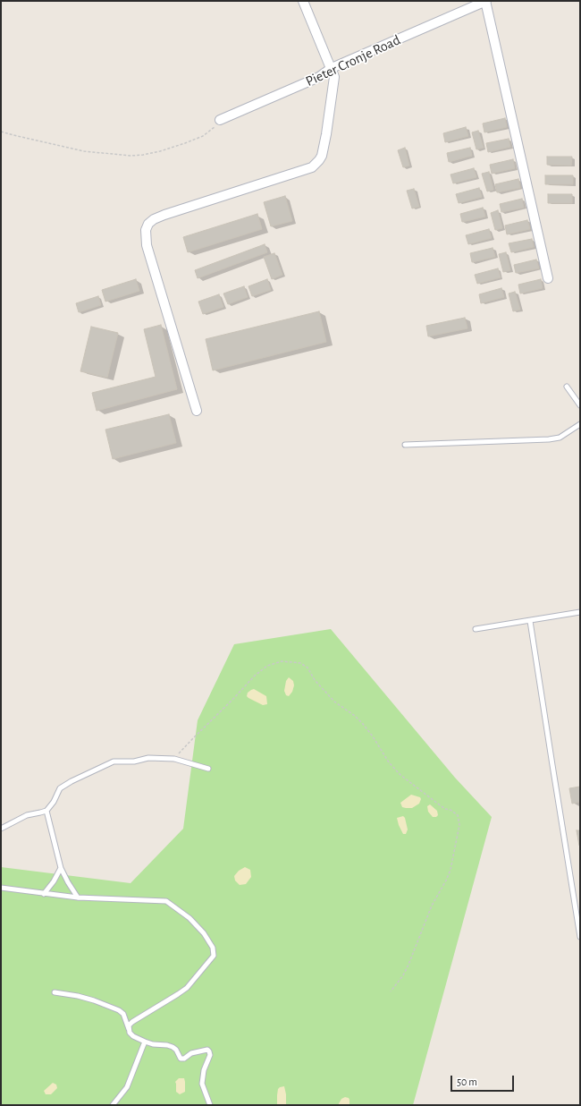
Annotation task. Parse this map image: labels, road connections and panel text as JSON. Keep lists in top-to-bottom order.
{
  "streets": {
    "street": ["Pieter Cronje Road"]
  },
  "scale_bar": "50 m"
}
